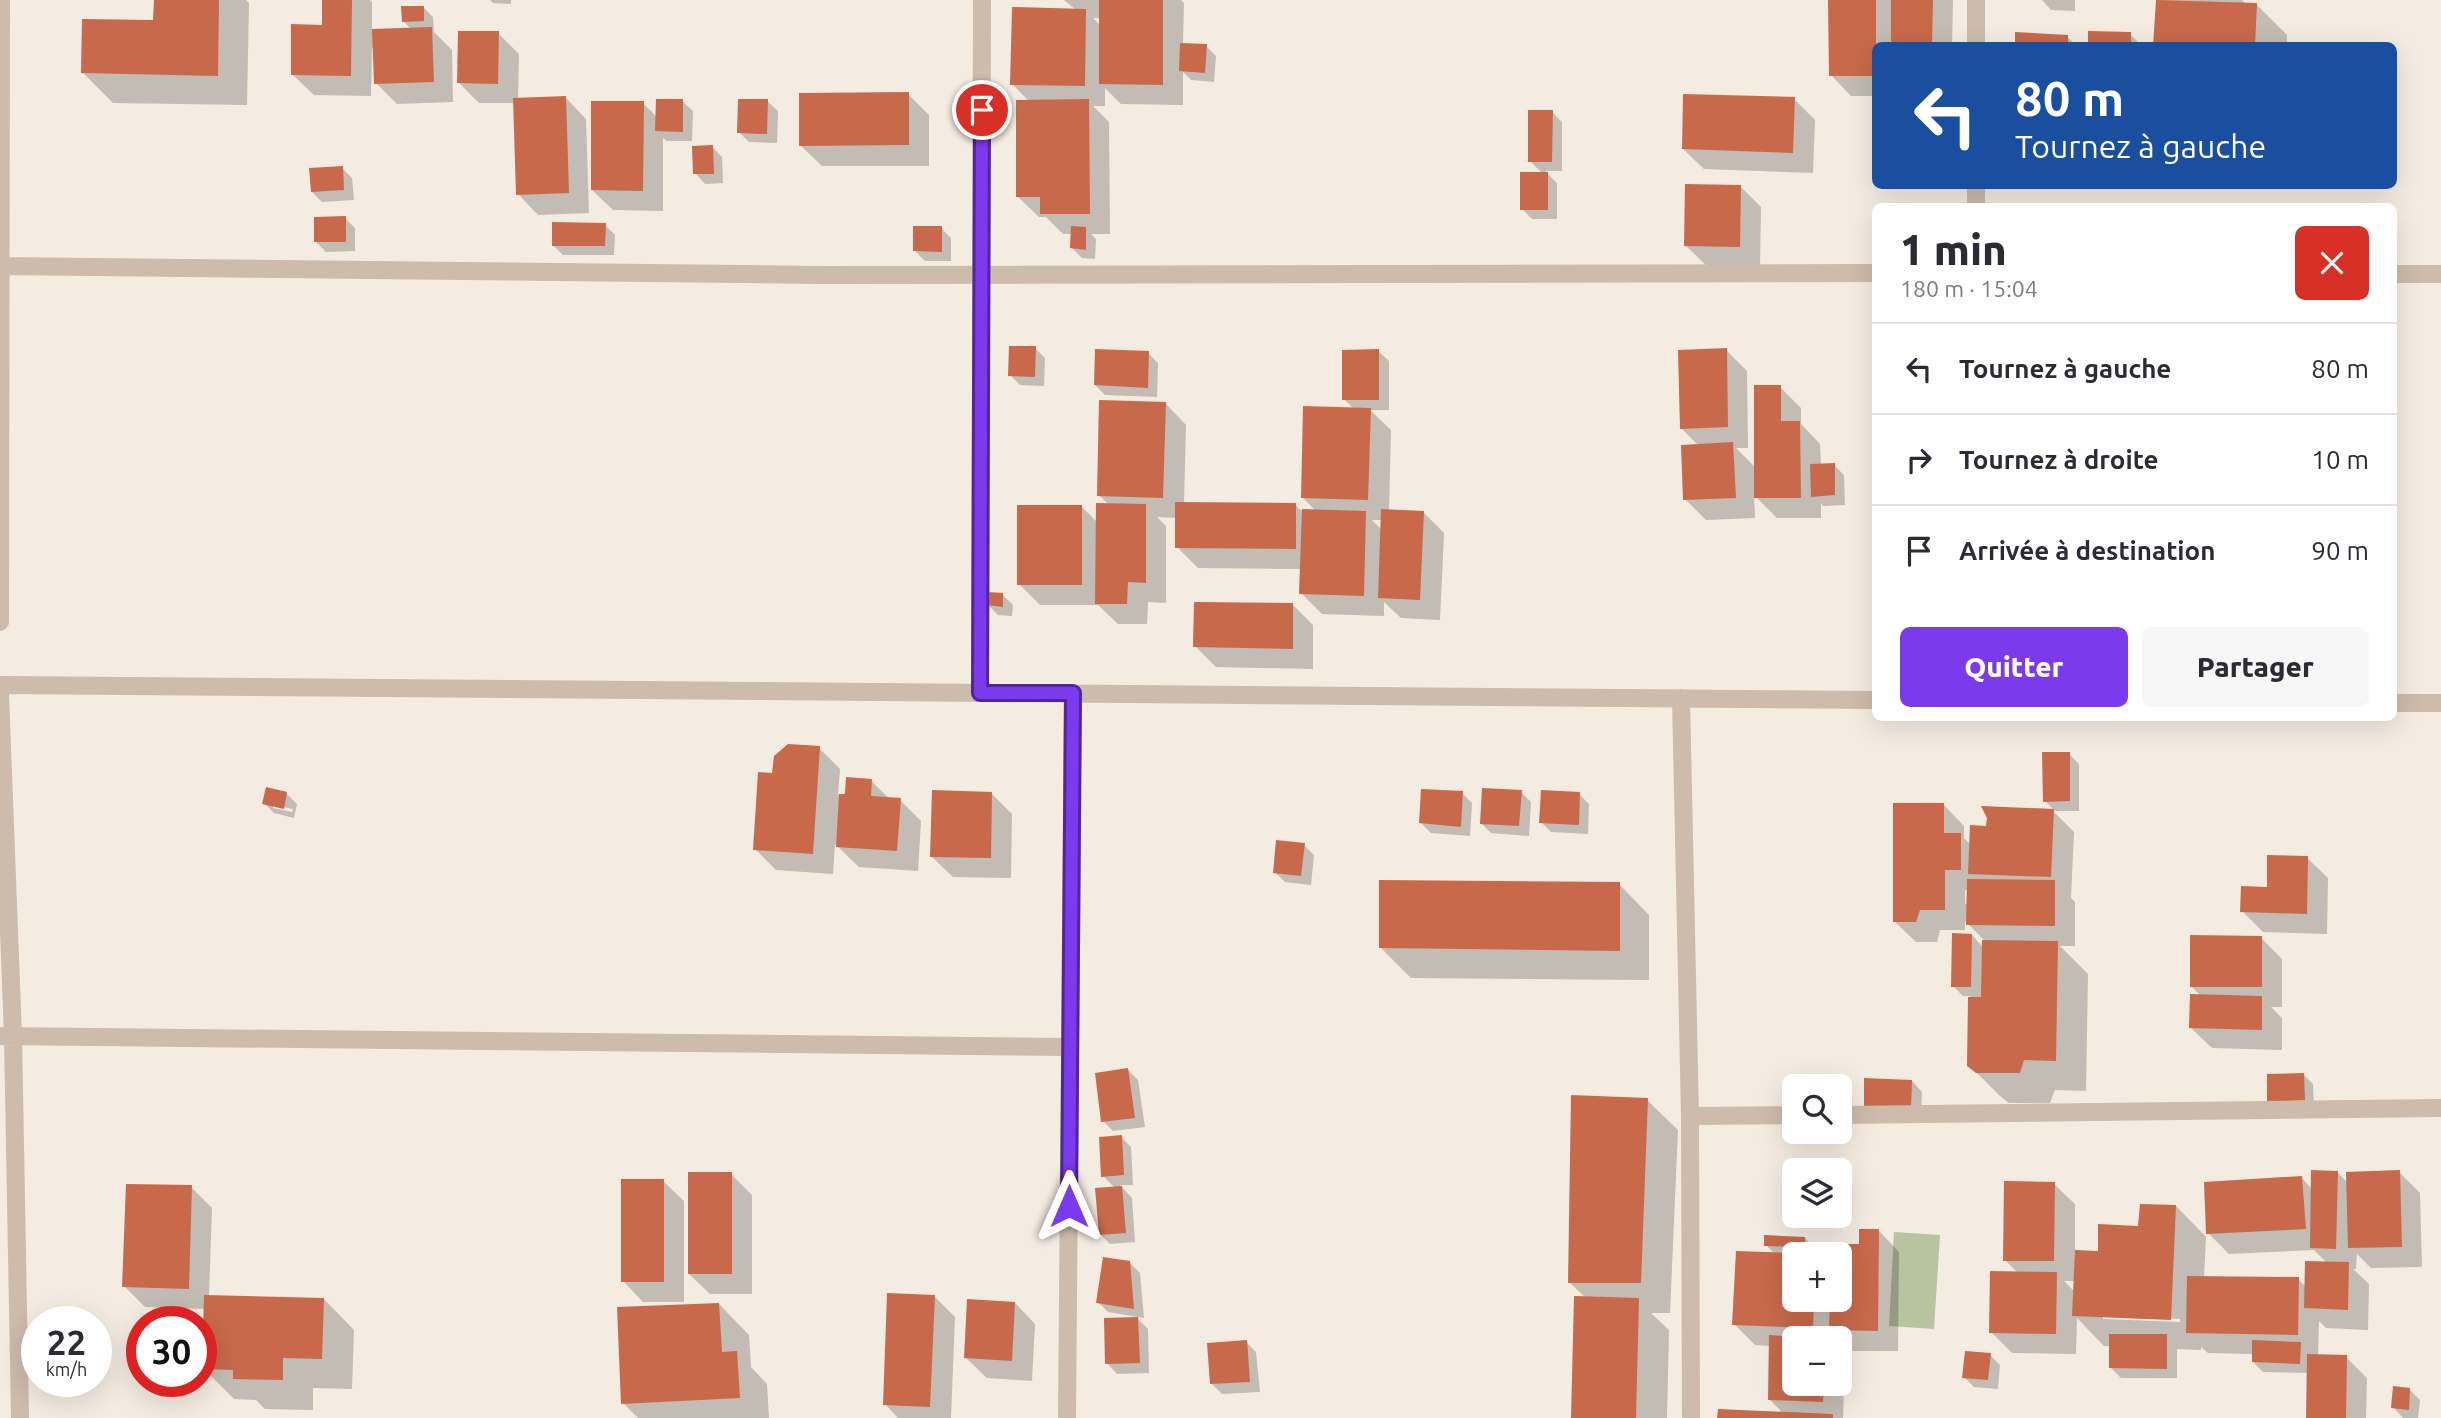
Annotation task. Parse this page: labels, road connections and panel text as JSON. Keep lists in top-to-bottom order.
{
  "page": {
    "turn": ["80 m", "Tournez à gauche"],
    "heading": ["1 min", "180 m · 15:04"],
    "list": [
      {
        "name": "Tournez à gauche",
        "value": "80 m"
      },
      {
        "name": "Tournez à droite",
        "value": "10 m"
      },
      {
        "name": "Arrivée à destination",
        "value": "90 m"
      }
    ],
    "buttons": ["Quitter", "Partager"],
    "map_buttons": ["+", "−"],
    "speed": "22 km/h",
    "limit": "30"
  }
}
